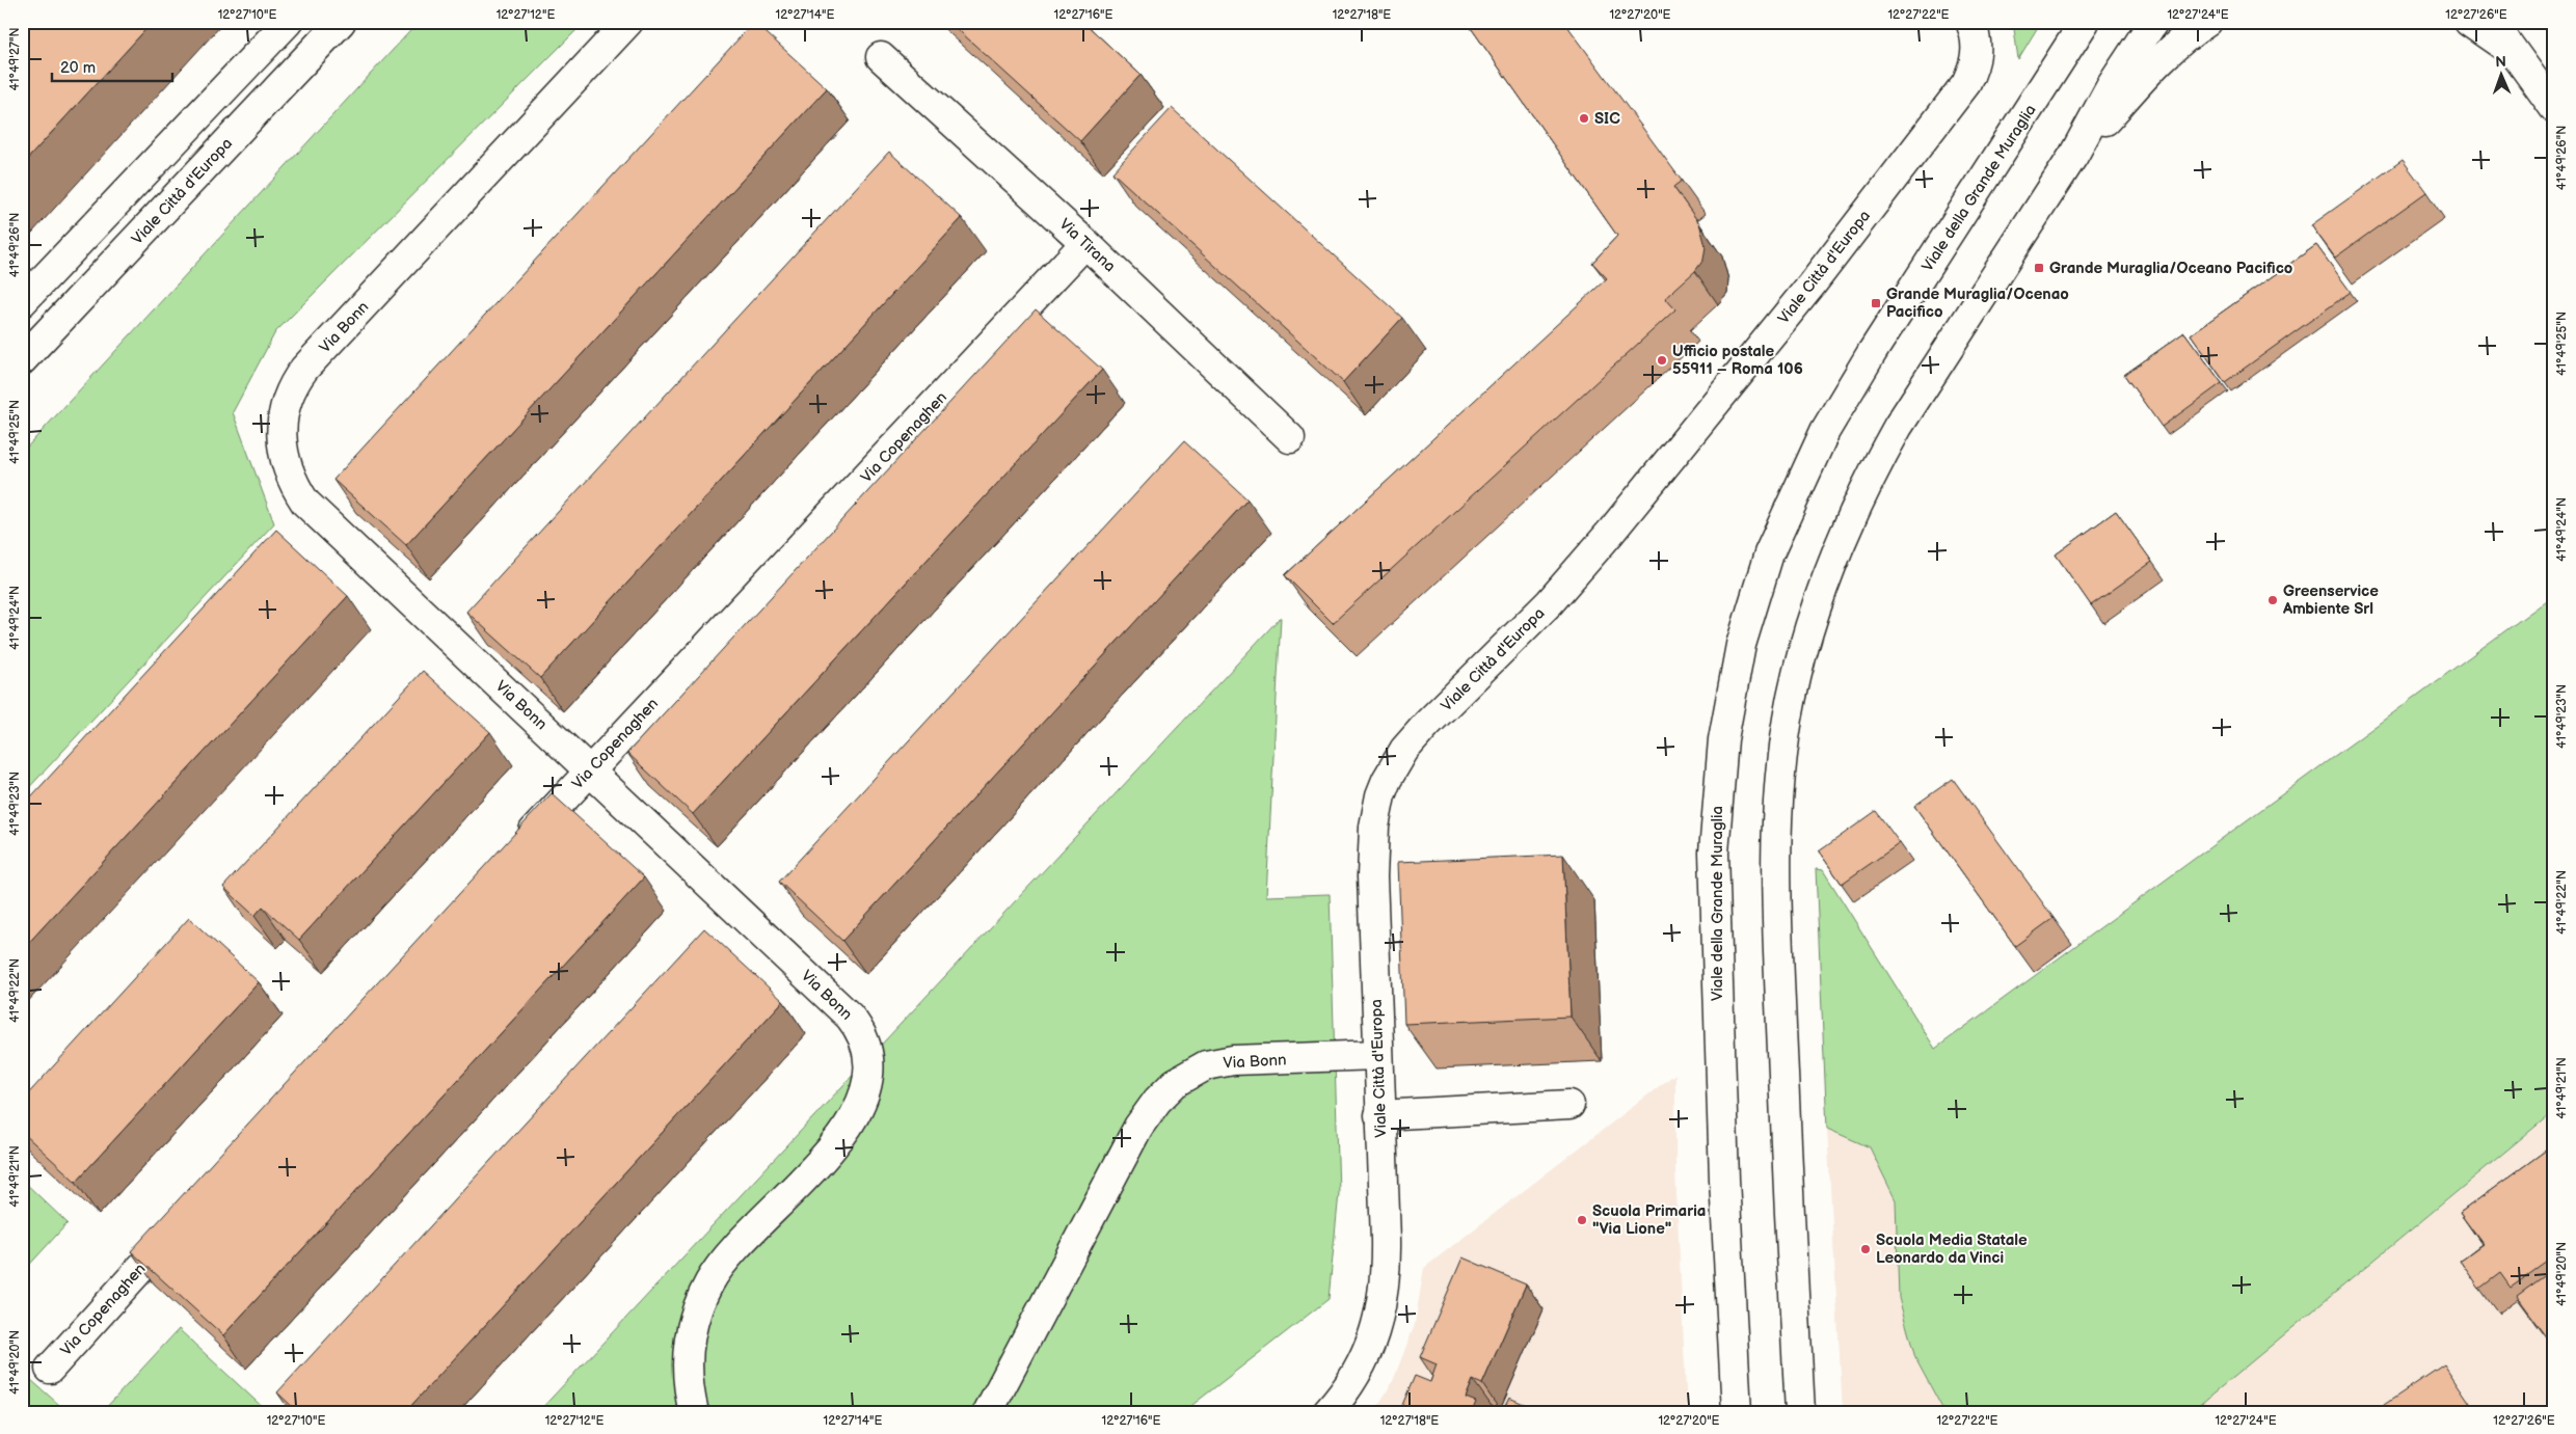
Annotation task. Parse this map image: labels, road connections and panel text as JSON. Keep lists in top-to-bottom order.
{
  "streets": {
    "street": [
      "Viale della Grande Muraglia",
      "Viale Città d'Europa",
      "Via Tirana",
      "Via Bonn",
      "Via Copenaghen"
    ]
  },
  "crossings": [
    ["Viale Città d'Europa", "Via Bonn"],
    ["Via Tirana", "Via Copenaghen"],
    ["Via Bonn", "Via Copenaghen"]
  ],
  "places": {
    "other": [
      "SIC",
      "Ufficio postale 55911 – Roma 106",
      "Greenservice Ambiente Srl",
      "Scuola Primaria \"Via Lione\"",
      "Scuola Media Statale Leonardo da Vinci"
    ],
    "transit": ["Grande Muraglia/Oceano Pacifico", "Grande Muraglia/Ocenao Pacifico"]
  },
  "scale_bar": "20 m",
  "north": "top",
  "coordinates": [
    "12°27'10\"E",
    "12°27'12\"E",
    "12°27'14\"E",
    "12°27'16\"E",
    "12°27'18\"E",
    "12°27'20\"E",
    "12°27'22\"E",
    "12°27'24\"E",
    "12°27'26\"E",
    "41°49'27\"N",
    "41°49'26\"N",
    "41°49'25\"N",
    "41°49'24\"N",
    "41°49'23\"N",
    "41°49'22\"N",
    "41°49'21\"N",
    "41°49'20\"N"
  ]
}
